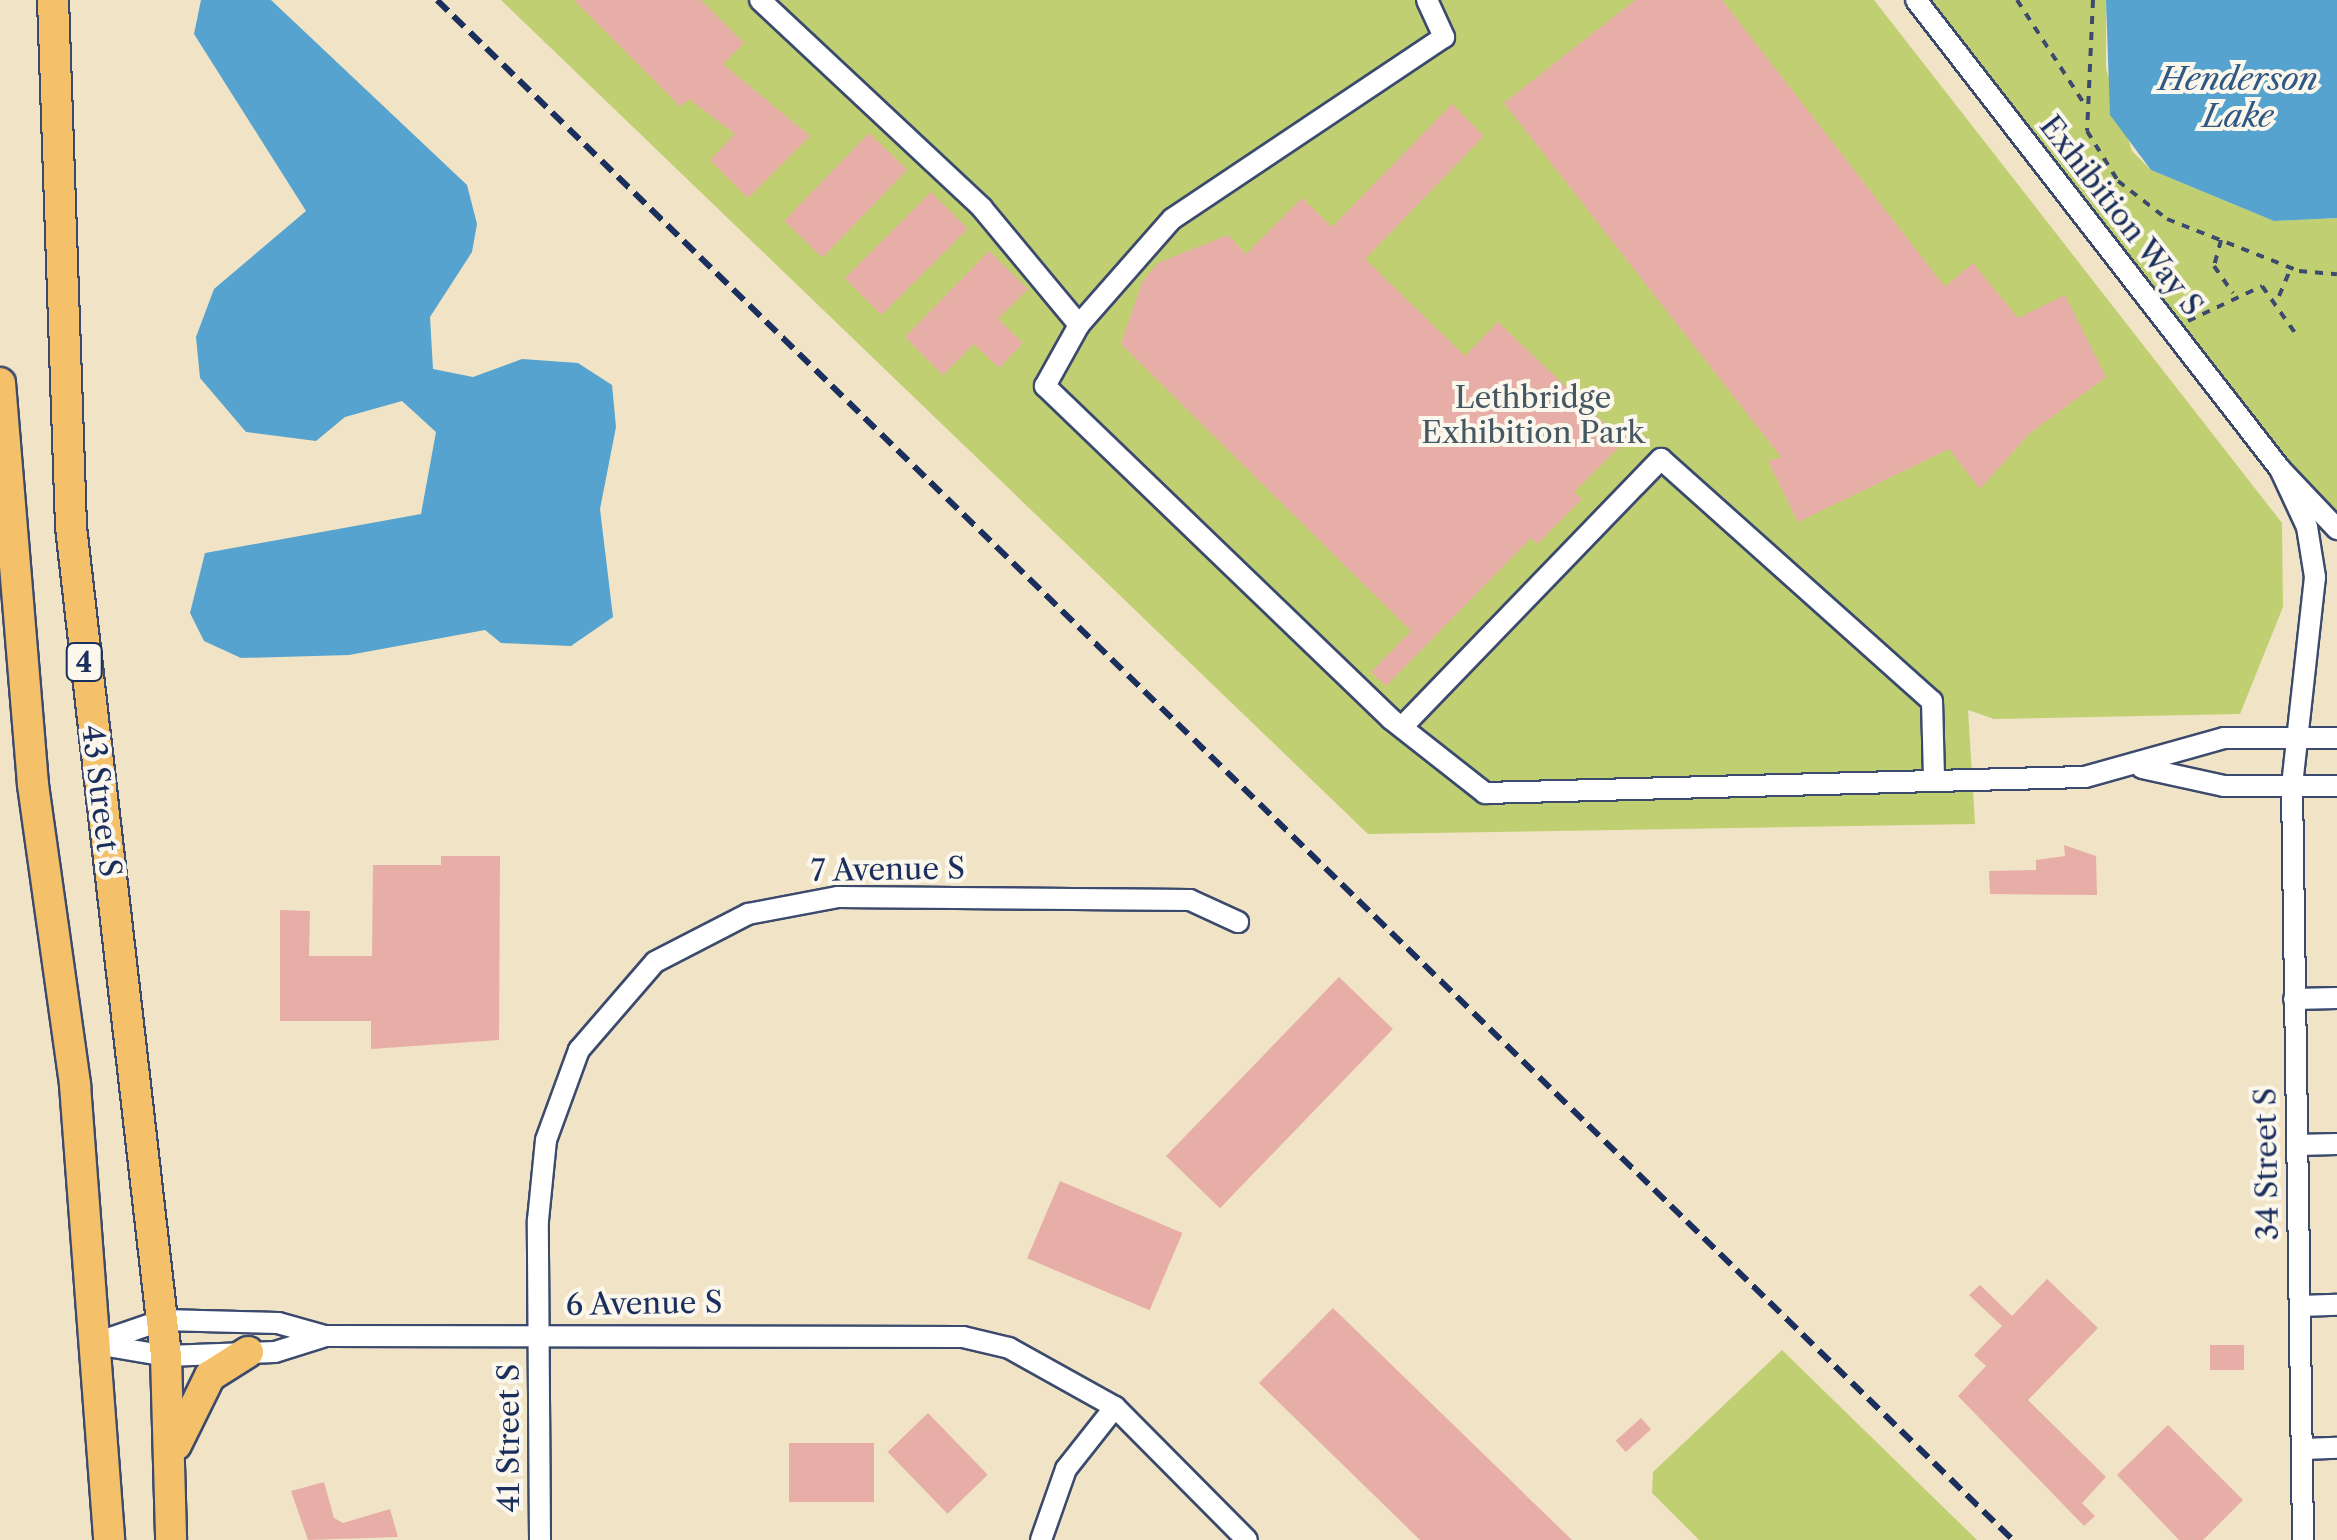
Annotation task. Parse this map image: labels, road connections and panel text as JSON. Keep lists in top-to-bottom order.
{
  "streets": {
    "highway": ["4", "43 Street S"],
    "street": [
      "Exhibition Way S",
      "7 Avenue S",
      "34 Street S",
      "6 Avenue S",
      "41 Street S"
    ]
  },
  "crossings": [
    ["Exhibition Way S", "34 Street S"],
    ["4", "6 Avenue S"],
    ["43 Street S", "6 Avenue S"],
    ["7 Avenue S", "6 Avenue S"],
    ["7 Avenue S", "41 Street S"],
    ["6 Avenue S", "41 Street S"]
  ],
  "water": ["Henderson Lake"],
  "parks": ["Lethbridge Exhibition Park"]
}
